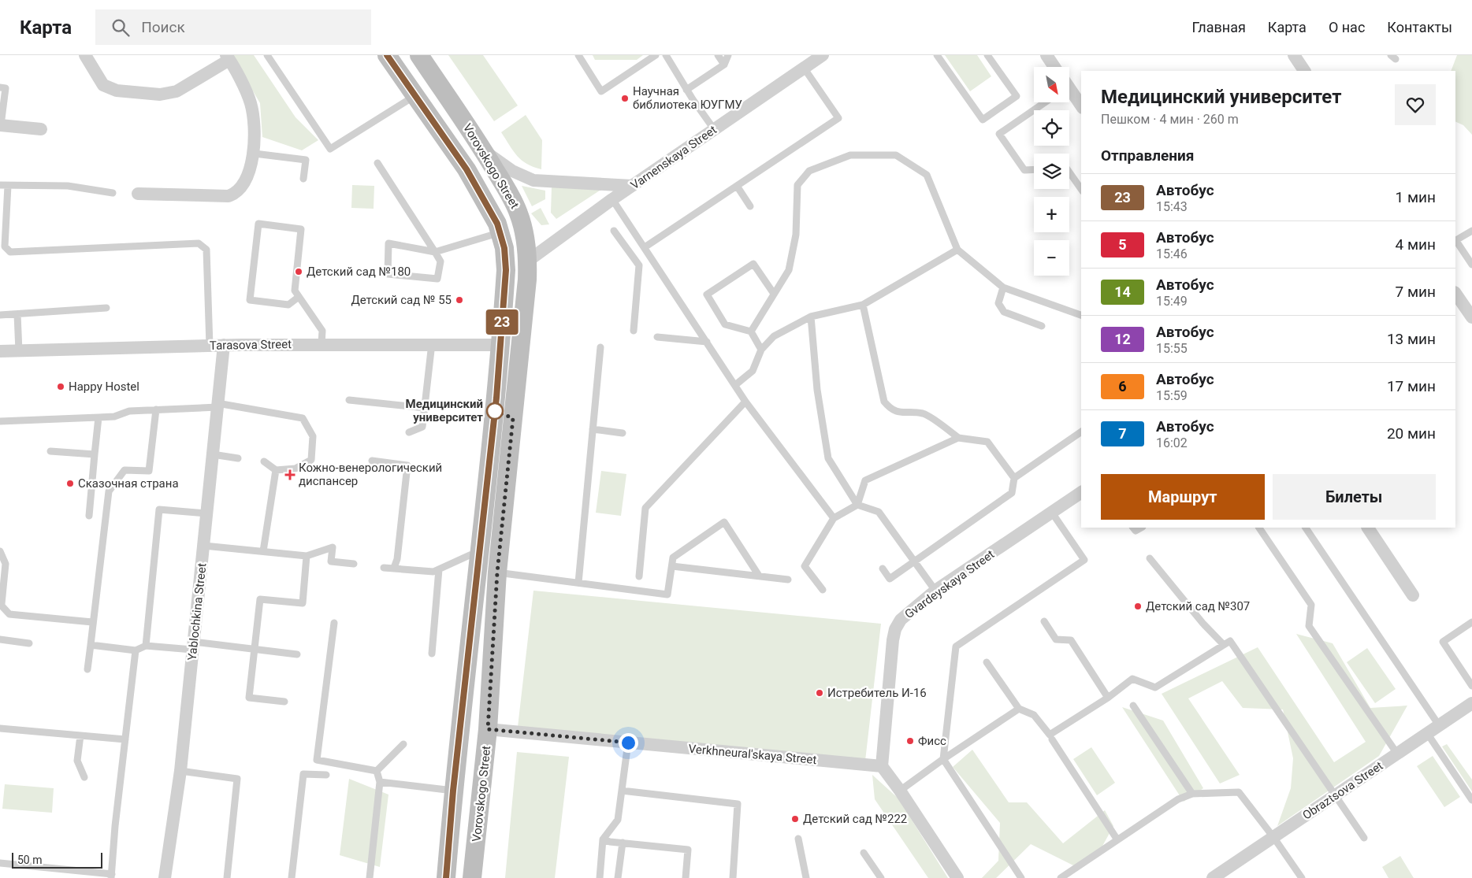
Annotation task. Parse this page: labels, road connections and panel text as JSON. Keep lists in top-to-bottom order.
{
  "streets": {
    "main road": ["Vorovskogo Street"],
    "street": [
      "Varnenskaya Street",
      "Tarasova Street",
      "Gvardeyskaya Street",
      "Yablochkina Street",
      "Verkhneural'skaya Street",
      "Obraztsova Street"
    ]
  },
  "crossings": [
    ["Varnenskaya Street", "Vorovskogo Street"],
    ["Vorovskogo Street", "Tarasova Street"],
    ["Vorovskogo Street", "Verkhneural'skaya Street"],
    ["Tarasova Street", "Yablochkina Street"],
    ["Gvardeyskaya Street", "Verkhneural'skaya Street"]
  ],
  "places": {
    "other": [
      "Научная библиотека ЮУГМУ",
      "Детский сад №180",
      "Детский сад № 55",
      "Happy Hostel",
      "Медицинский университет",
      "Сказочная страна",
      "Детский сад №307",
      "Истребитель И-16",
      "Фисс",
      "Детский сад №222"
    ],
    "health": ["Кожно-венерологический диспансер"]
  },
  "lines": ["bus line 23"],
  "scale_bar": "50 m",
  "north": "bottom right",
  "page": {
    "header": "Карта",
    "search": "Поиск",
    "nav": [
      "Главная",
      "Карта",
      "О нас",
      "Контакты"
    ],
    "on_map": "23",
    "map_buttons": ["+", "−"],
    "heading": [
      ["Медицинский университет", "Пешком · 4 мин · 260 m"],
      "Отправления"
    ],
    "list": [
      {
        "mark": "23",
        "name": "Автобус",
        "note": "15:43",
        "value": "1 мин"
      },
      {
        "mark": "5",
        "name": "Автобус",
        "note": "15:46",
        "value": "4 мин"
      },
      {
        "mark": "14",
        "name": "Автобус",
        "note": "15:49",
        "value": "7 мин"
      },
      {
        "mark": "12",
        "name": "Автобус",
        "note": "15:55",
        "value": "13 мин"
      },
      {
        "mark": "6",
        "name": "Автобус",
        "note": "15:59",
        "value": "17 мин"
      },
      {
        "mark": "7",
        "name": "Автобус",
        "note": "16:02",
        "value": "20 мин"
      }
    ],
    "buttons": ["Маршрут", "Билеты"],
    "scale": "50 m"
  }
}
